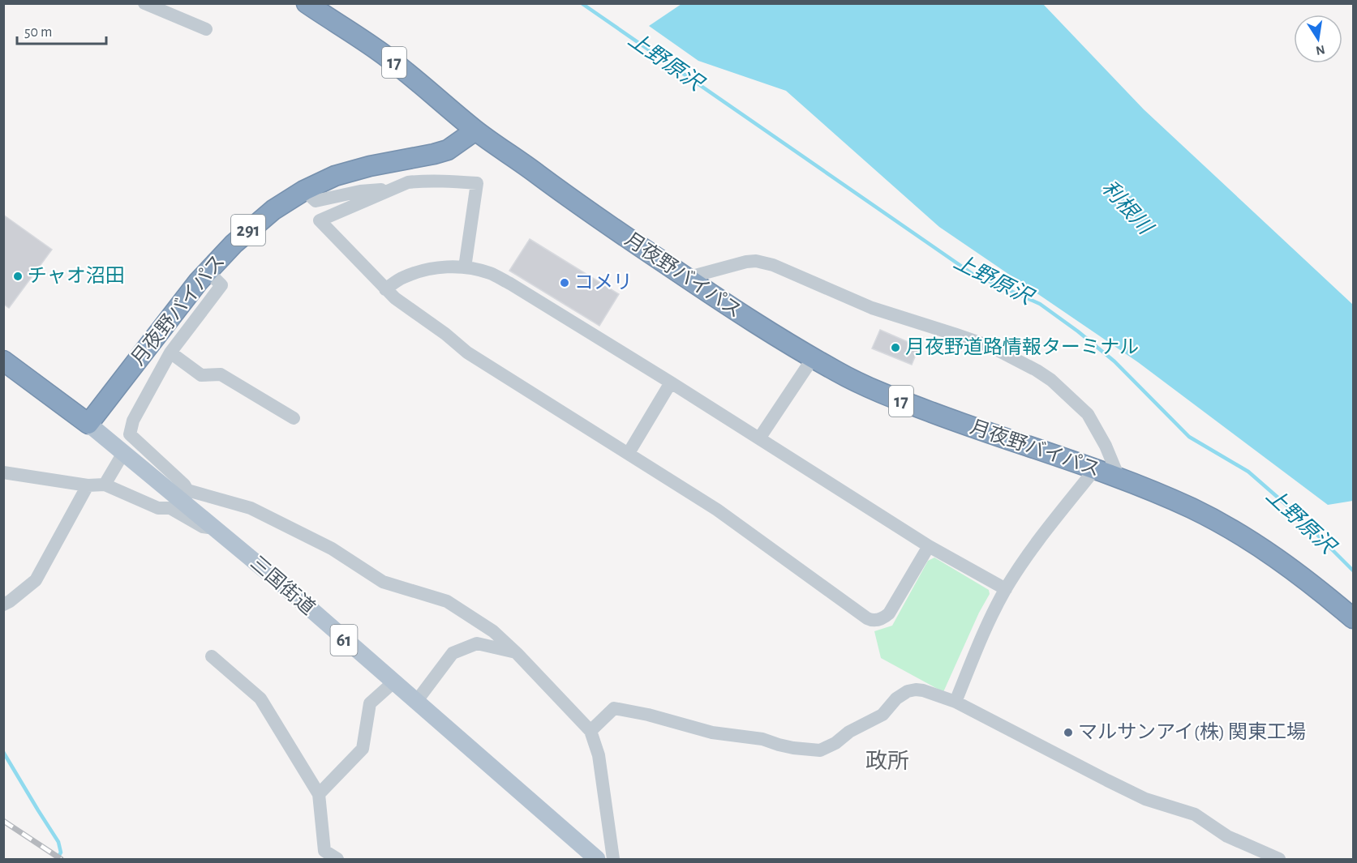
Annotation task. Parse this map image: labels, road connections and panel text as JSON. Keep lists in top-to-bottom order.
{
  "streets": {
    "highway": [
      "17",
      "291",
      "月夜野バイパス",
      "三国街道"
    ],
    "main road": ["61"]
  },
  "crossings": [
    ["17", "月夜野バイパス"],
    ["月夜野バイパス", "三国街道"]
  ],
  "districts": ["政所"],
  "water": ["上野原沢", "利根川"],
  "places": [
    "チャオ沼田",
    "コメリ",
    "月夜野道路情報ターミナル",
    "マルサンアイ(株) 関東工場"
  ],
  "scale_bar": "50 m",
  "north": "bottom"
}
